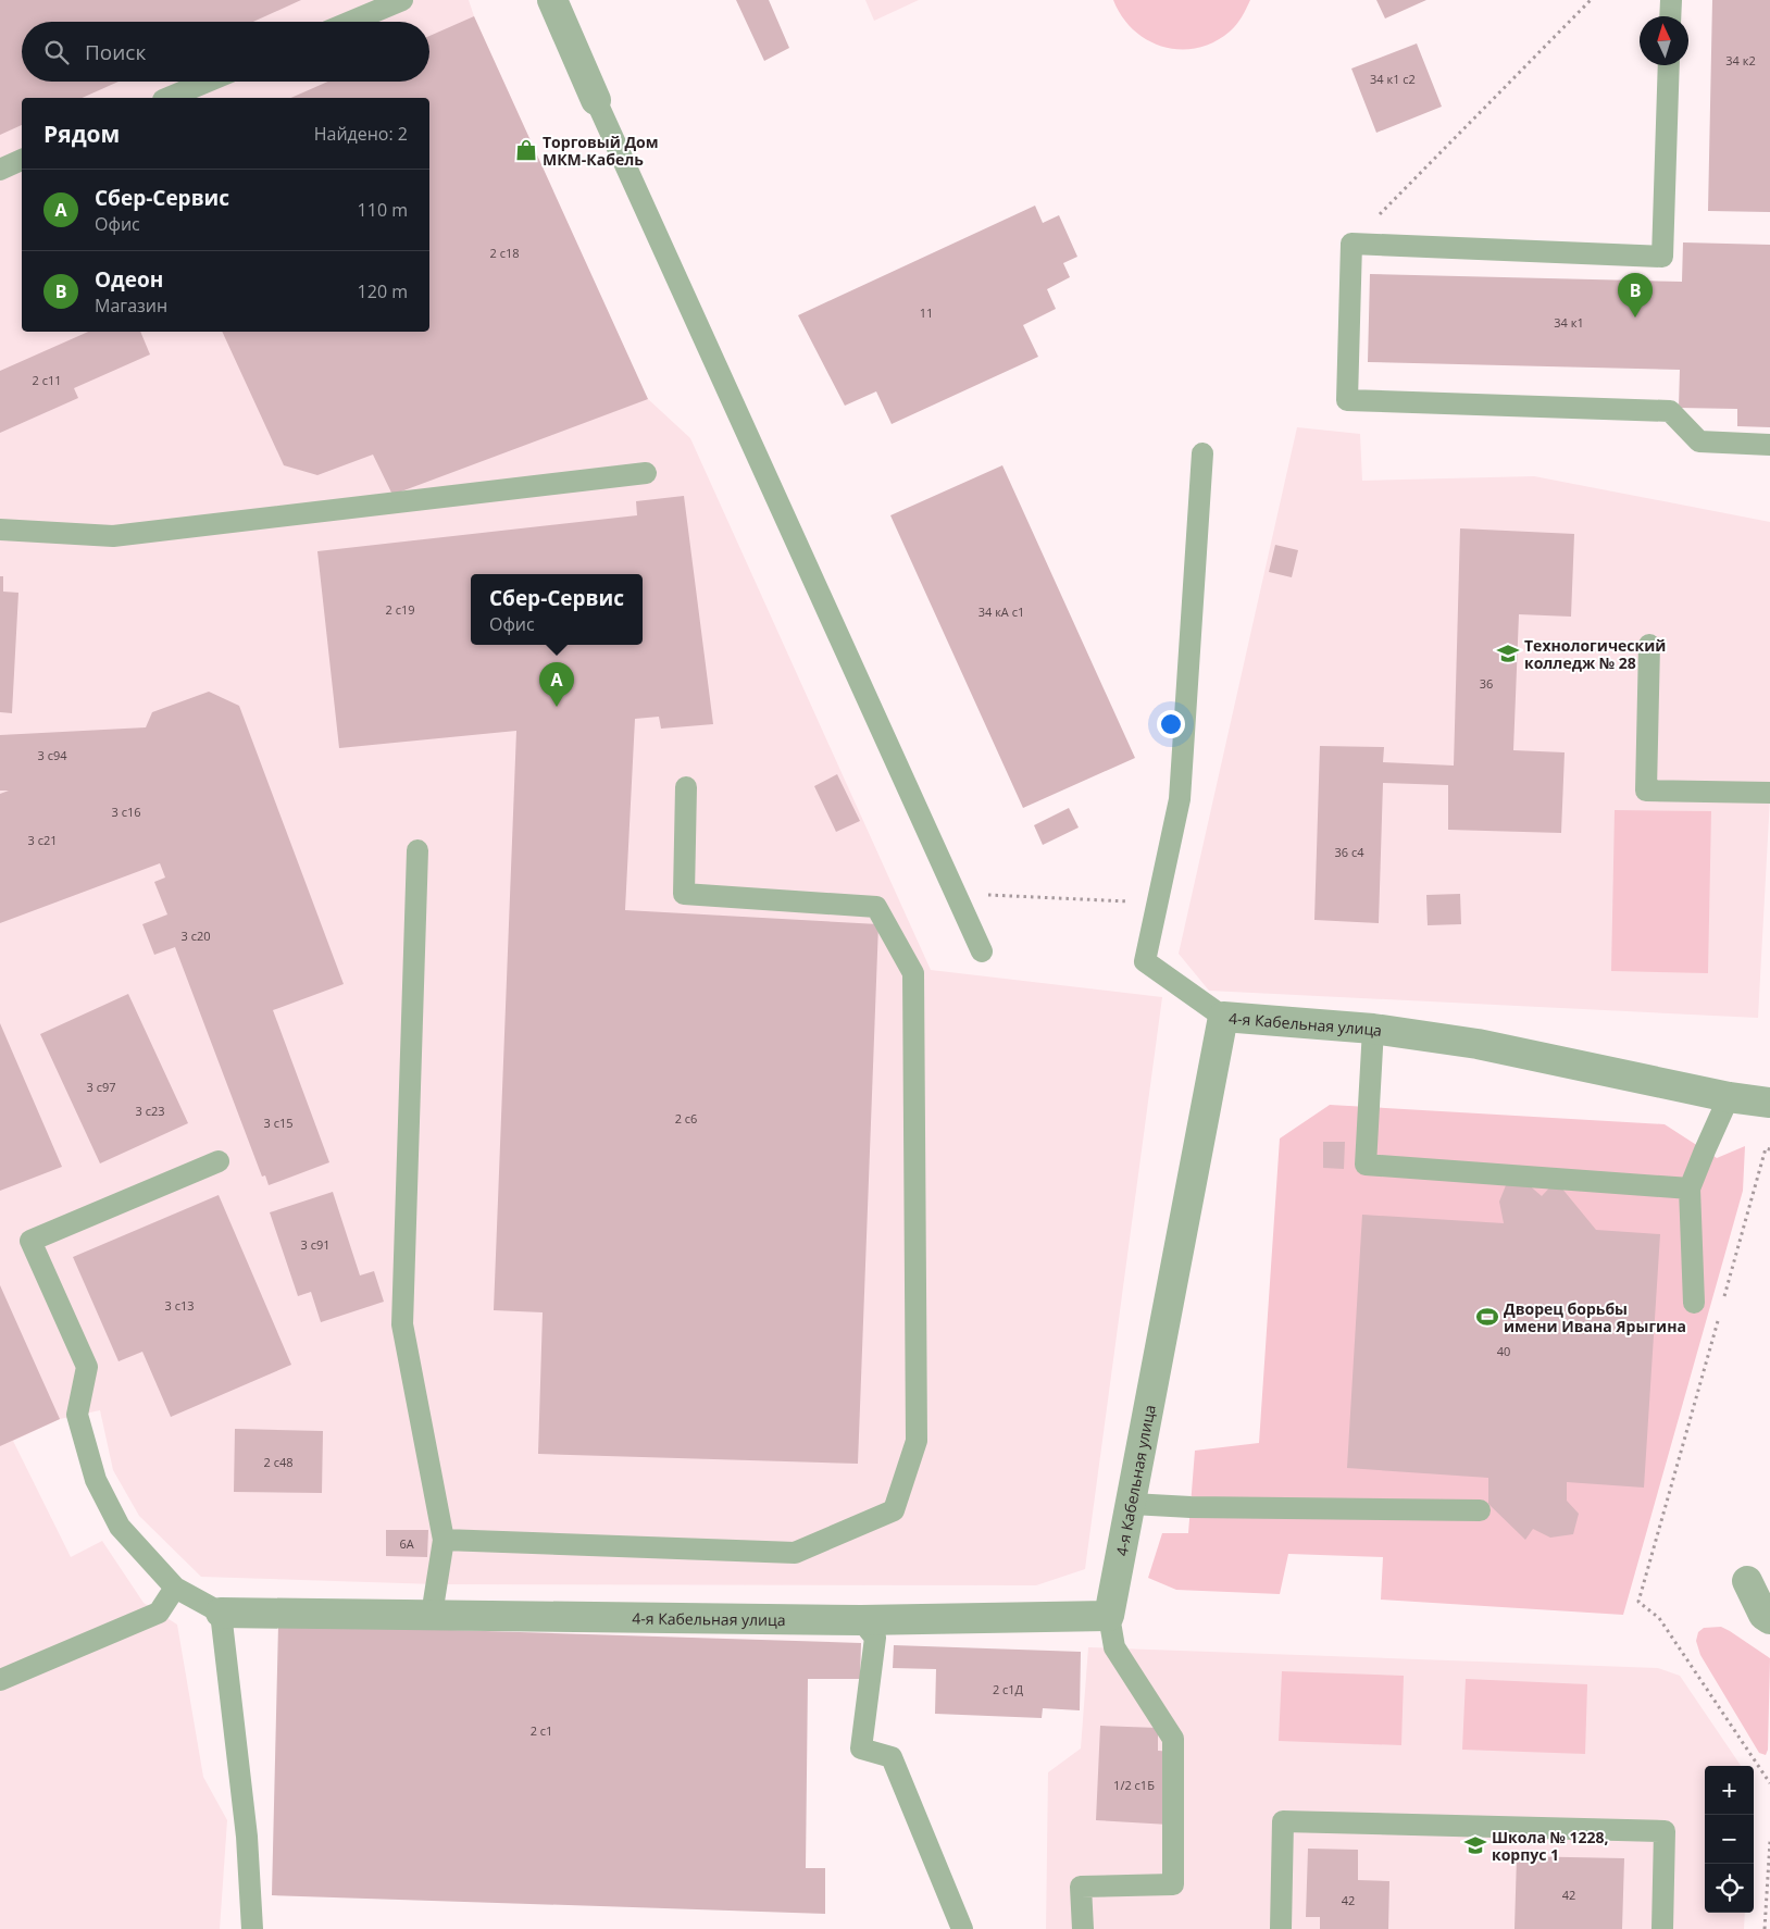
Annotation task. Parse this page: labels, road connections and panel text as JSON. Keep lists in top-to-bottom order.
{
  "streets": {
    "street": ["4-я Кабельная улица"]
  },
  "places": {
    "shop": ["Торговый Дом МКМ-Кабель"],
    "school or university": ["Технологический колледж № 28", "Школа № 1228, корпус 1"],
    "sports": ["Дворец борьбы имени Ивана Ярыгина"]
  },
  "house_numbers": [
    "34 к2",
    "34 к1 с2",
    "2 с18",
    "11",
    "34 к1",
    "2 с11",
    "2 с19",
    "34 кА с1",
    "36",
    "3 с94",
    "3 с16",
    "3 с21",
    "36 с4",
    "3 с20",
    "3 с97",
    "3 с23",
    "2 с6",
    "3 с15",
    "3 с91",
    "3 с13",
    "40",
    "2 с48",
    "6А",
    "2 с1Д",
    "2 с1",
    "1/2 с1Б",
    "42",
    "42"
  ],
  "north": "top",
  "page": {
    "search": "Поиск",
    "heading": ["Рядом", "Найдено: 2"],
    "list": [
      {
        "mark": "A",
        "name": "Сбер-Сервис",
        "note": "Офис",
        "value": "110 m"
      },
      {
        "mark": "B",
        "name": "Одеон",
        "note": "Магазин",
        "value": "120 m"
      }
    ],
    "pins": ["B", "A"],
    "popup": ["Сбер-Сервис", "Офис"],
    "map_buttons": ["+", "−"]
  }
}
